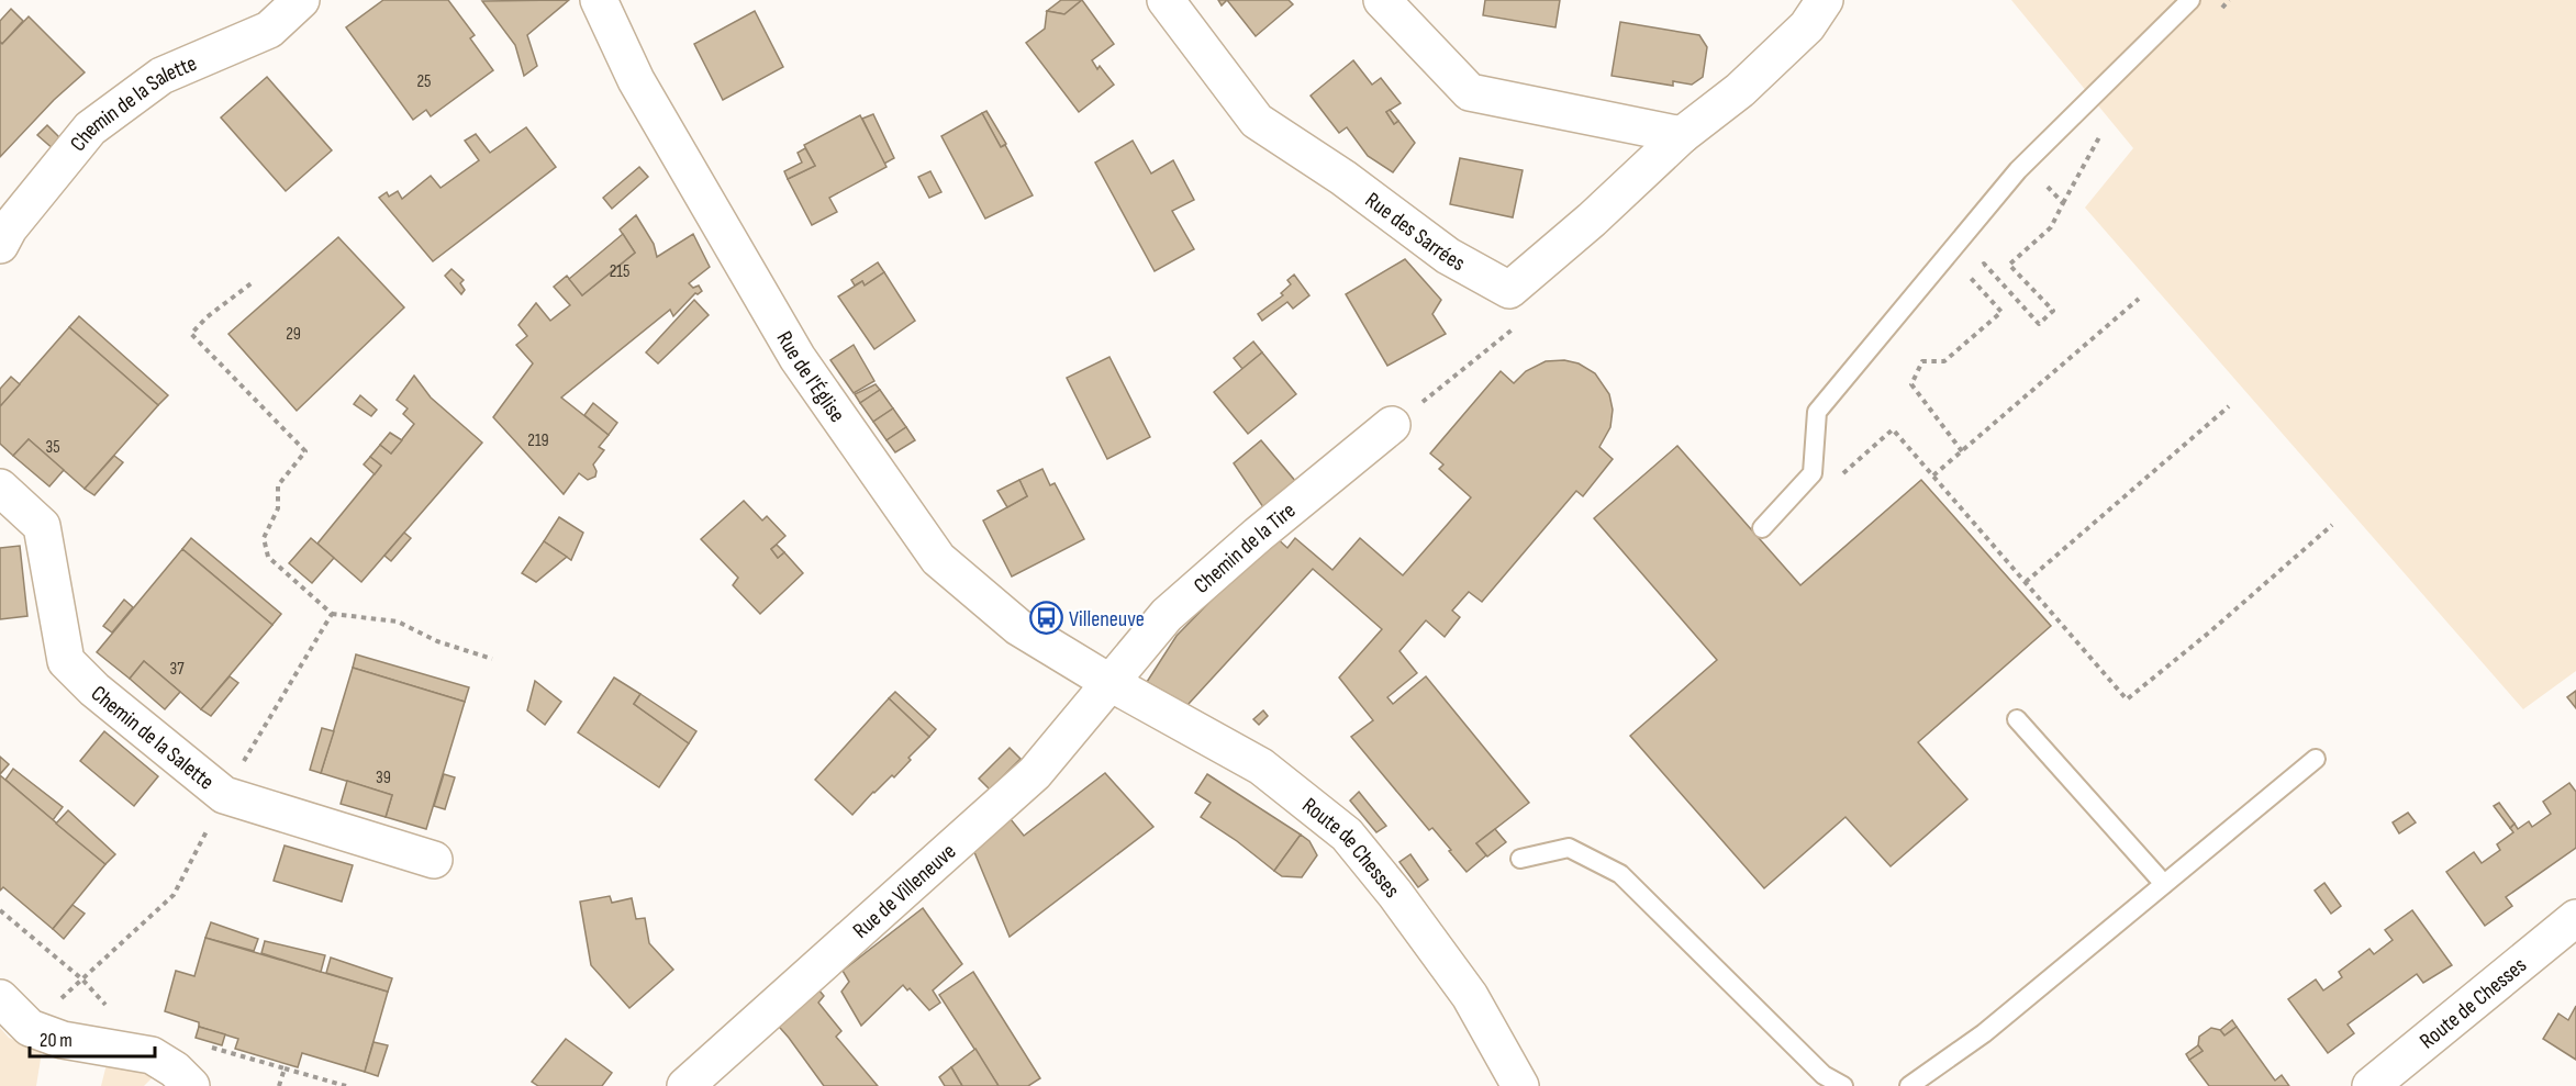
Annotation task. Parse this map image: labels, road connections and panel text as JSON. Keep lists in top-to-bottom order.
{
  "streets": {
    "street": [
      "Chemin de la Salette",
      "Rue des Sarrées",
      "Rue de l'Église",
      "Chemin de la Tire",
      "Route de Chesses",
      "Rue de Villeneuve"
    ]
  },
  "crossings": [
    ["Rue de l'Église", "Chemin de la Tire"],
    ["Rue de l'Église", "Route de Chesses"],
    ["Rue de l'Église", "Rue de Villeneuve"],
    ["Chemin de la Tire", "Route de Chesses"],
    ["Chemin de la Tire", "Rue de Villeneuve"],
    ["Route de Chesses", "Rue de Villeneuve"]
  ],
  "places": {
    "bus stop": ["Villeneuve"]
  },
  "house_numbers": [
    "25",
    "215",
    "29",
    "219",
    "35",
    "37",
    "39"
  ],
  "scale_bar": "20 m"
}
